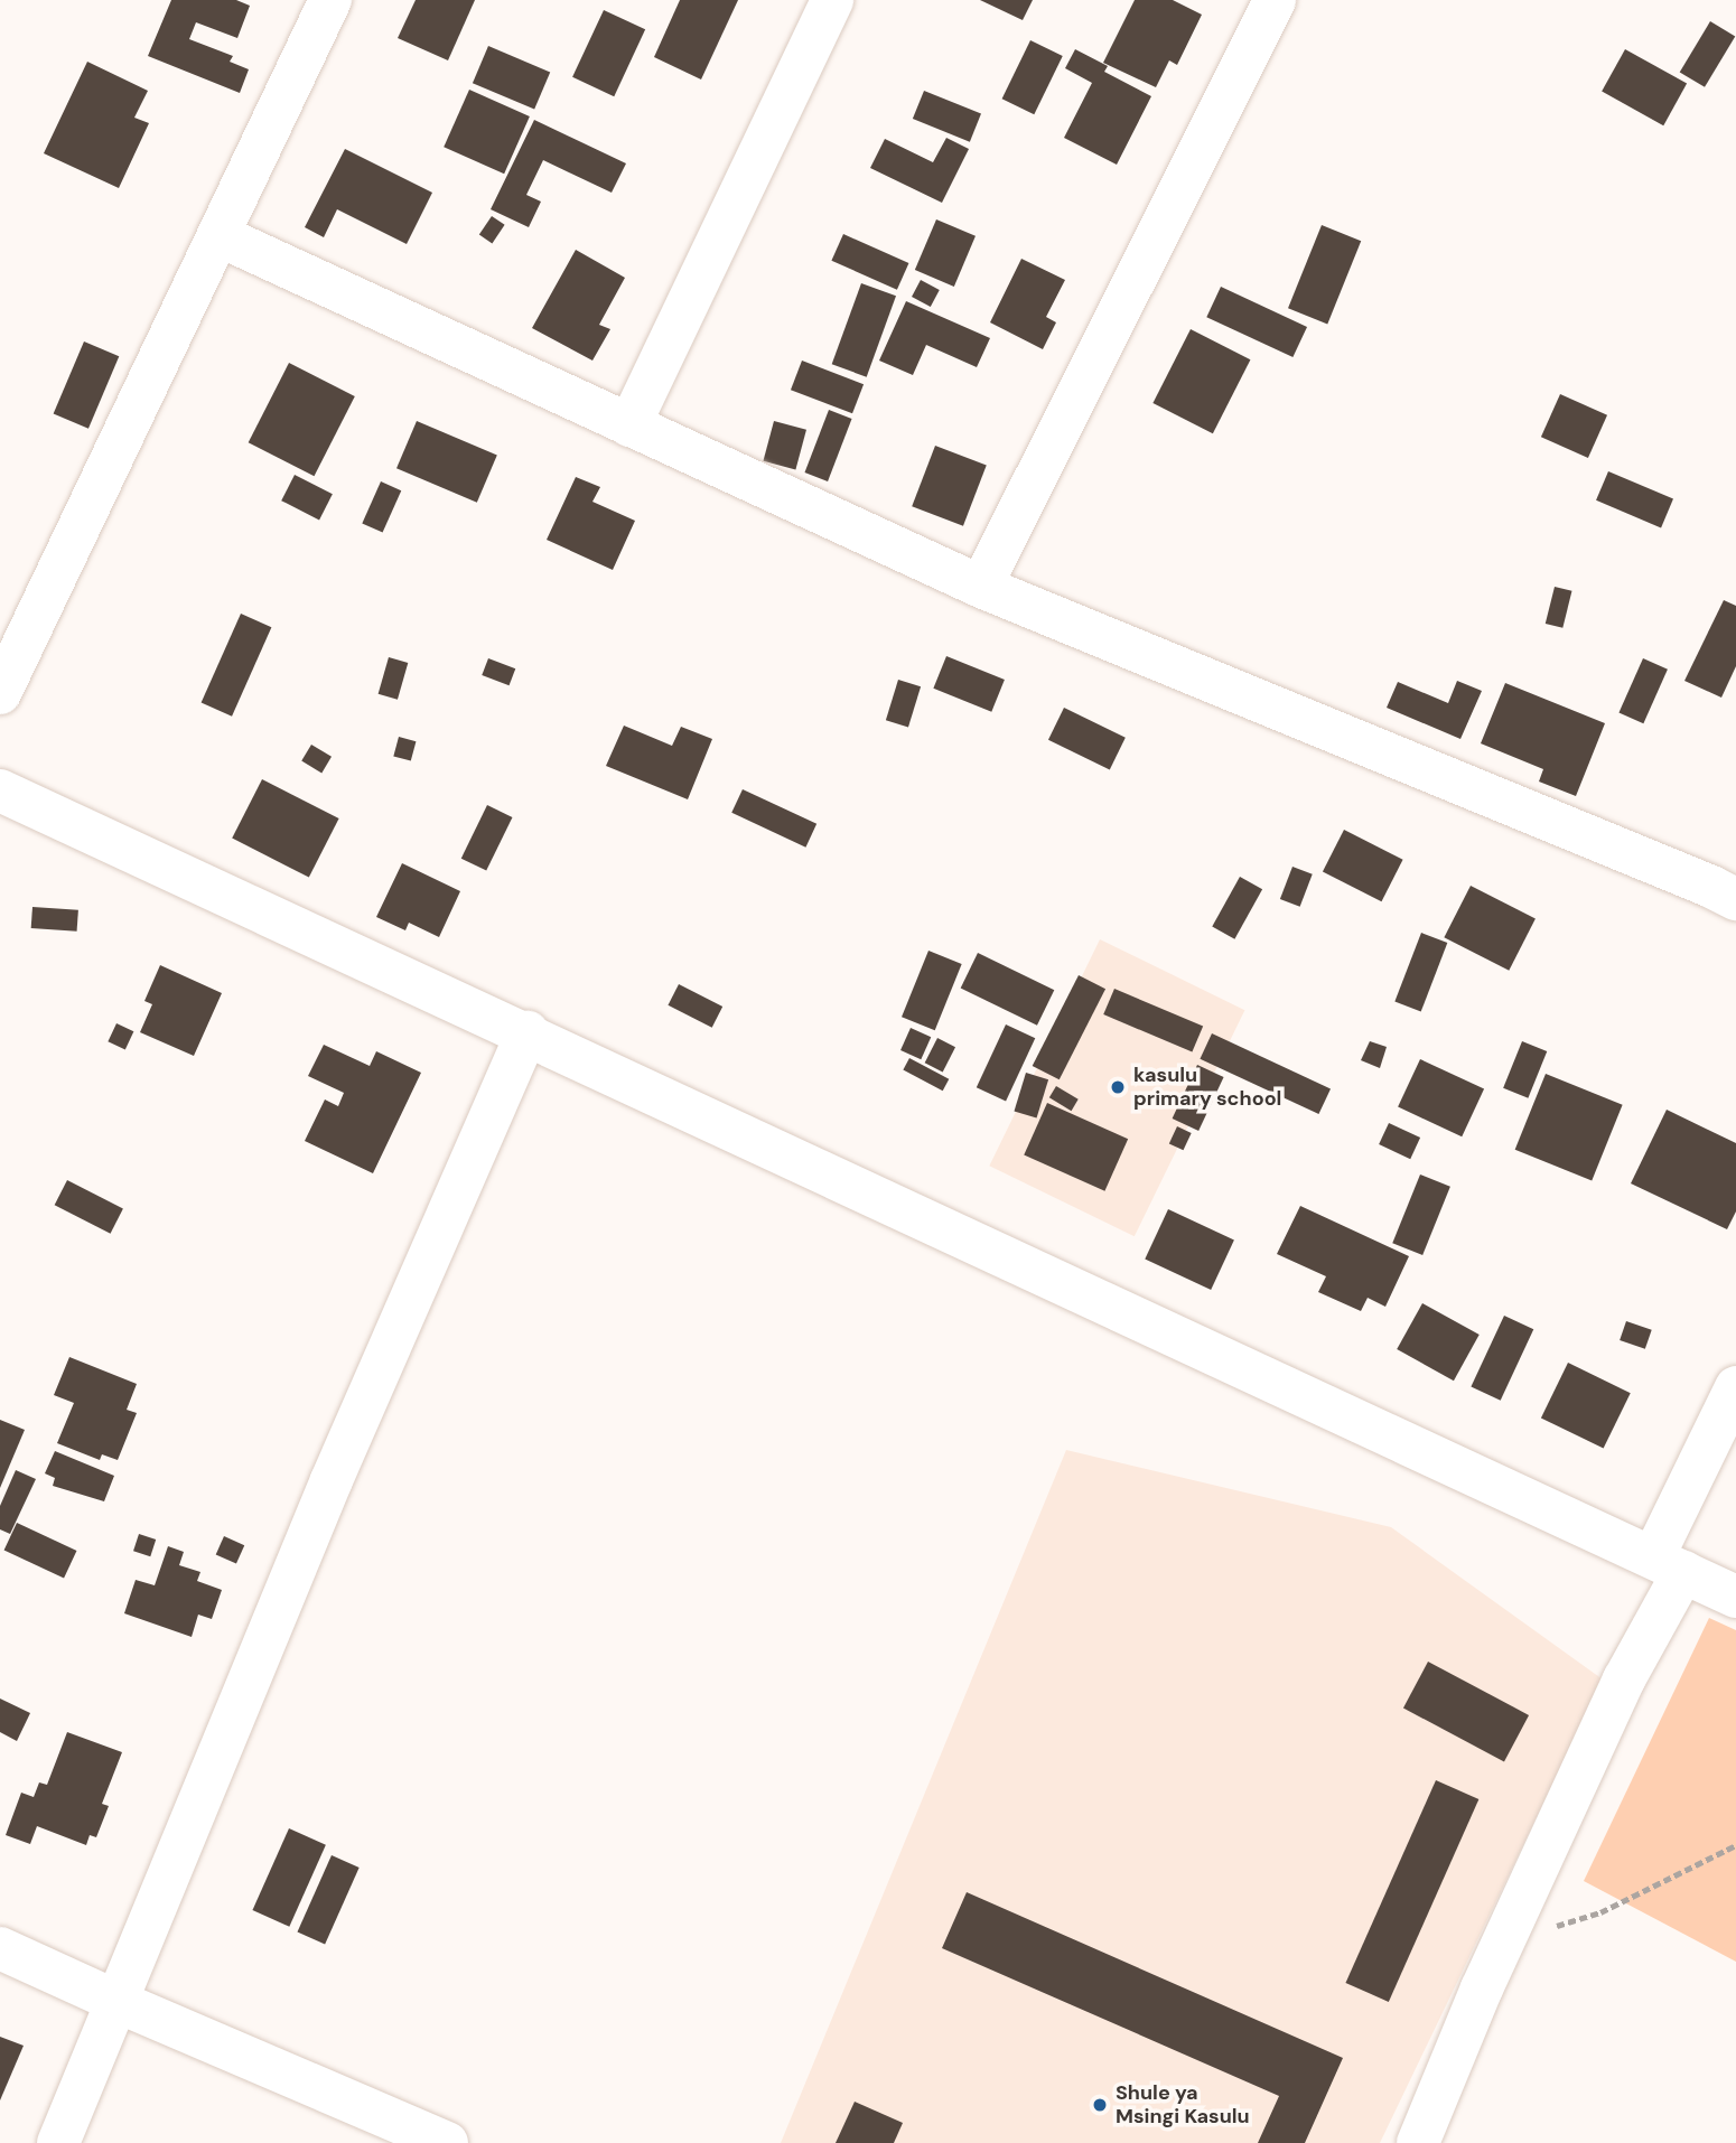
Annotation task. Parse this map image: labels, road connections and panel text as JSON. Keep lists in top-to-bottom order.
{
  "places": ["kasulu primary school", "Shule ya Msingi Kasulu"]
}
